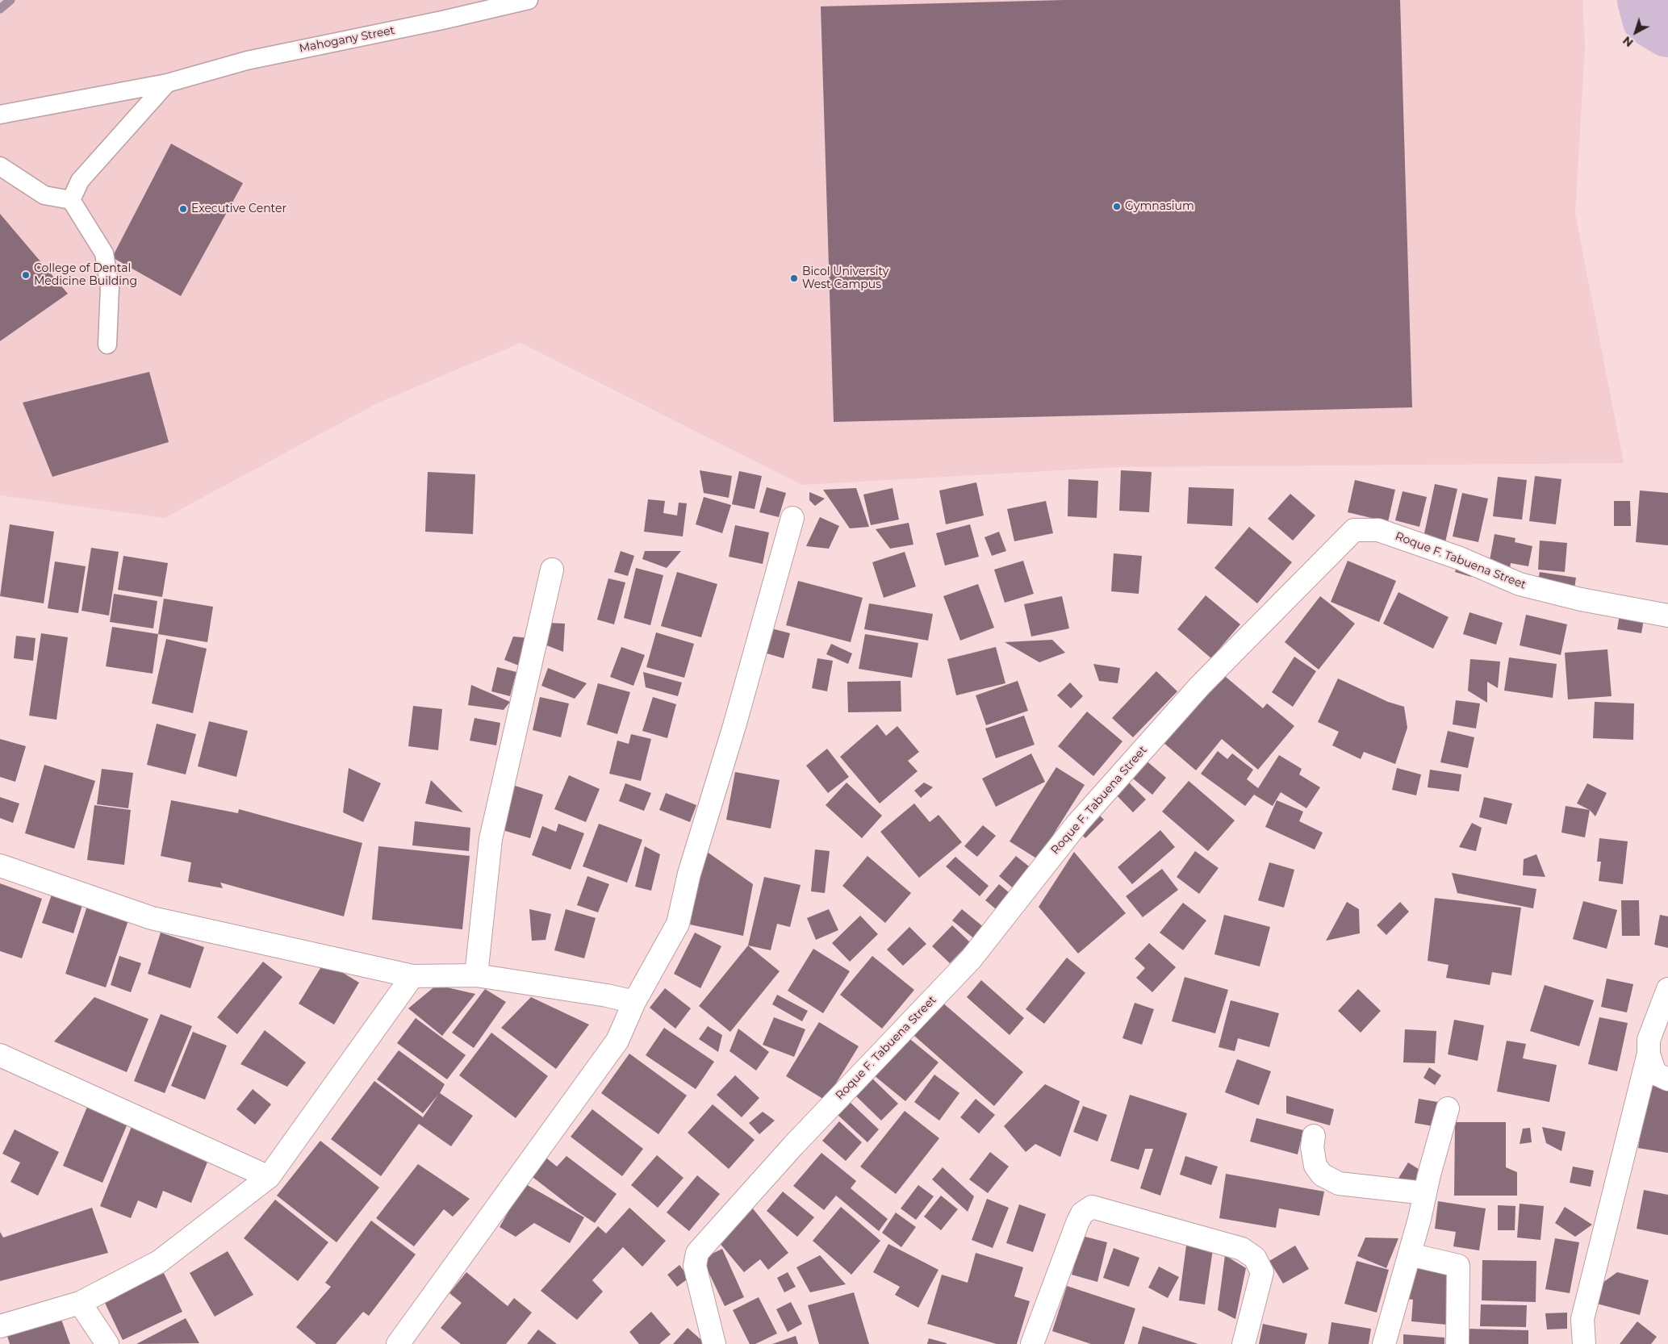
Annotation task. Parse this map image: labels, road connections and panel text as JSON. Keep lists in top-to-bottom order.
{
  "streets": {
    "street": ["Roque F. Tabuena Street"],
    "lane": ["Mahogany Street"]
  },
  "places": [
    "Gymnasium",
    "Executive Center",
    "College of Dental Medicine Building",
    "Bicol University West Campus"
  ],
  "north": "bottom left"
}
